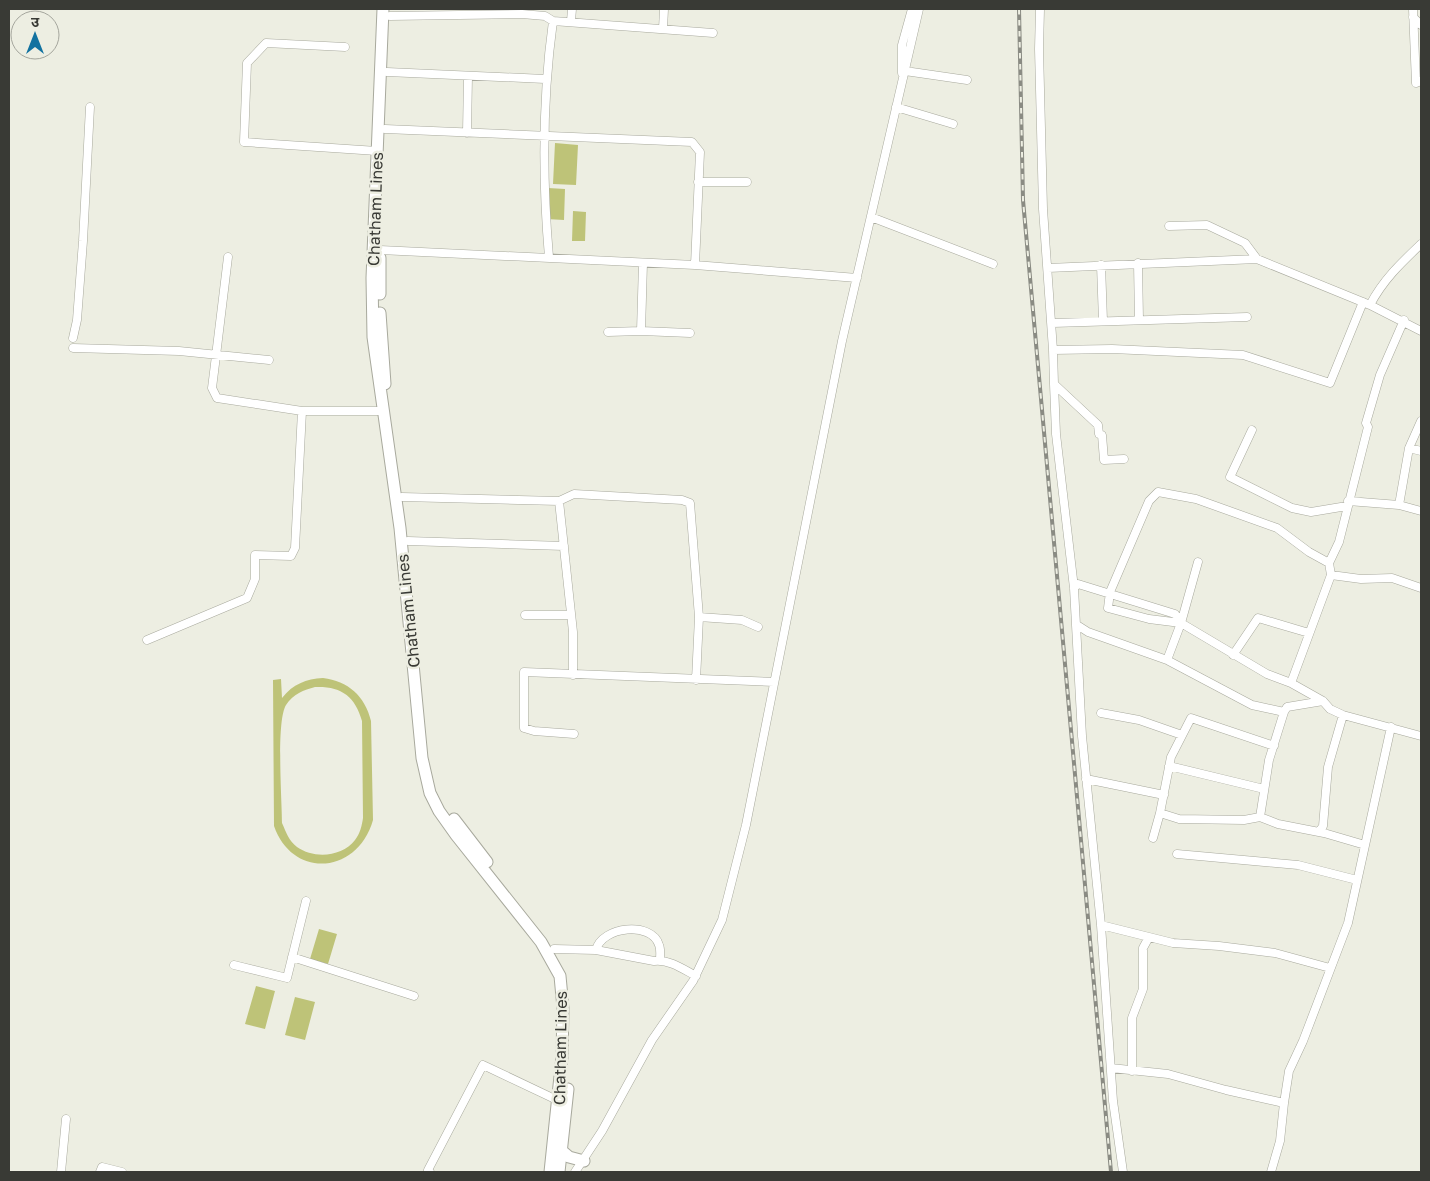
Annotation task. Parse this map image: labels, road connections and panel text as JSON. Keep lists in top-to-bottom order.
{
  "streets": {
    "highway": ["Chatham Lines"]
  },
  "north": "top"
}
